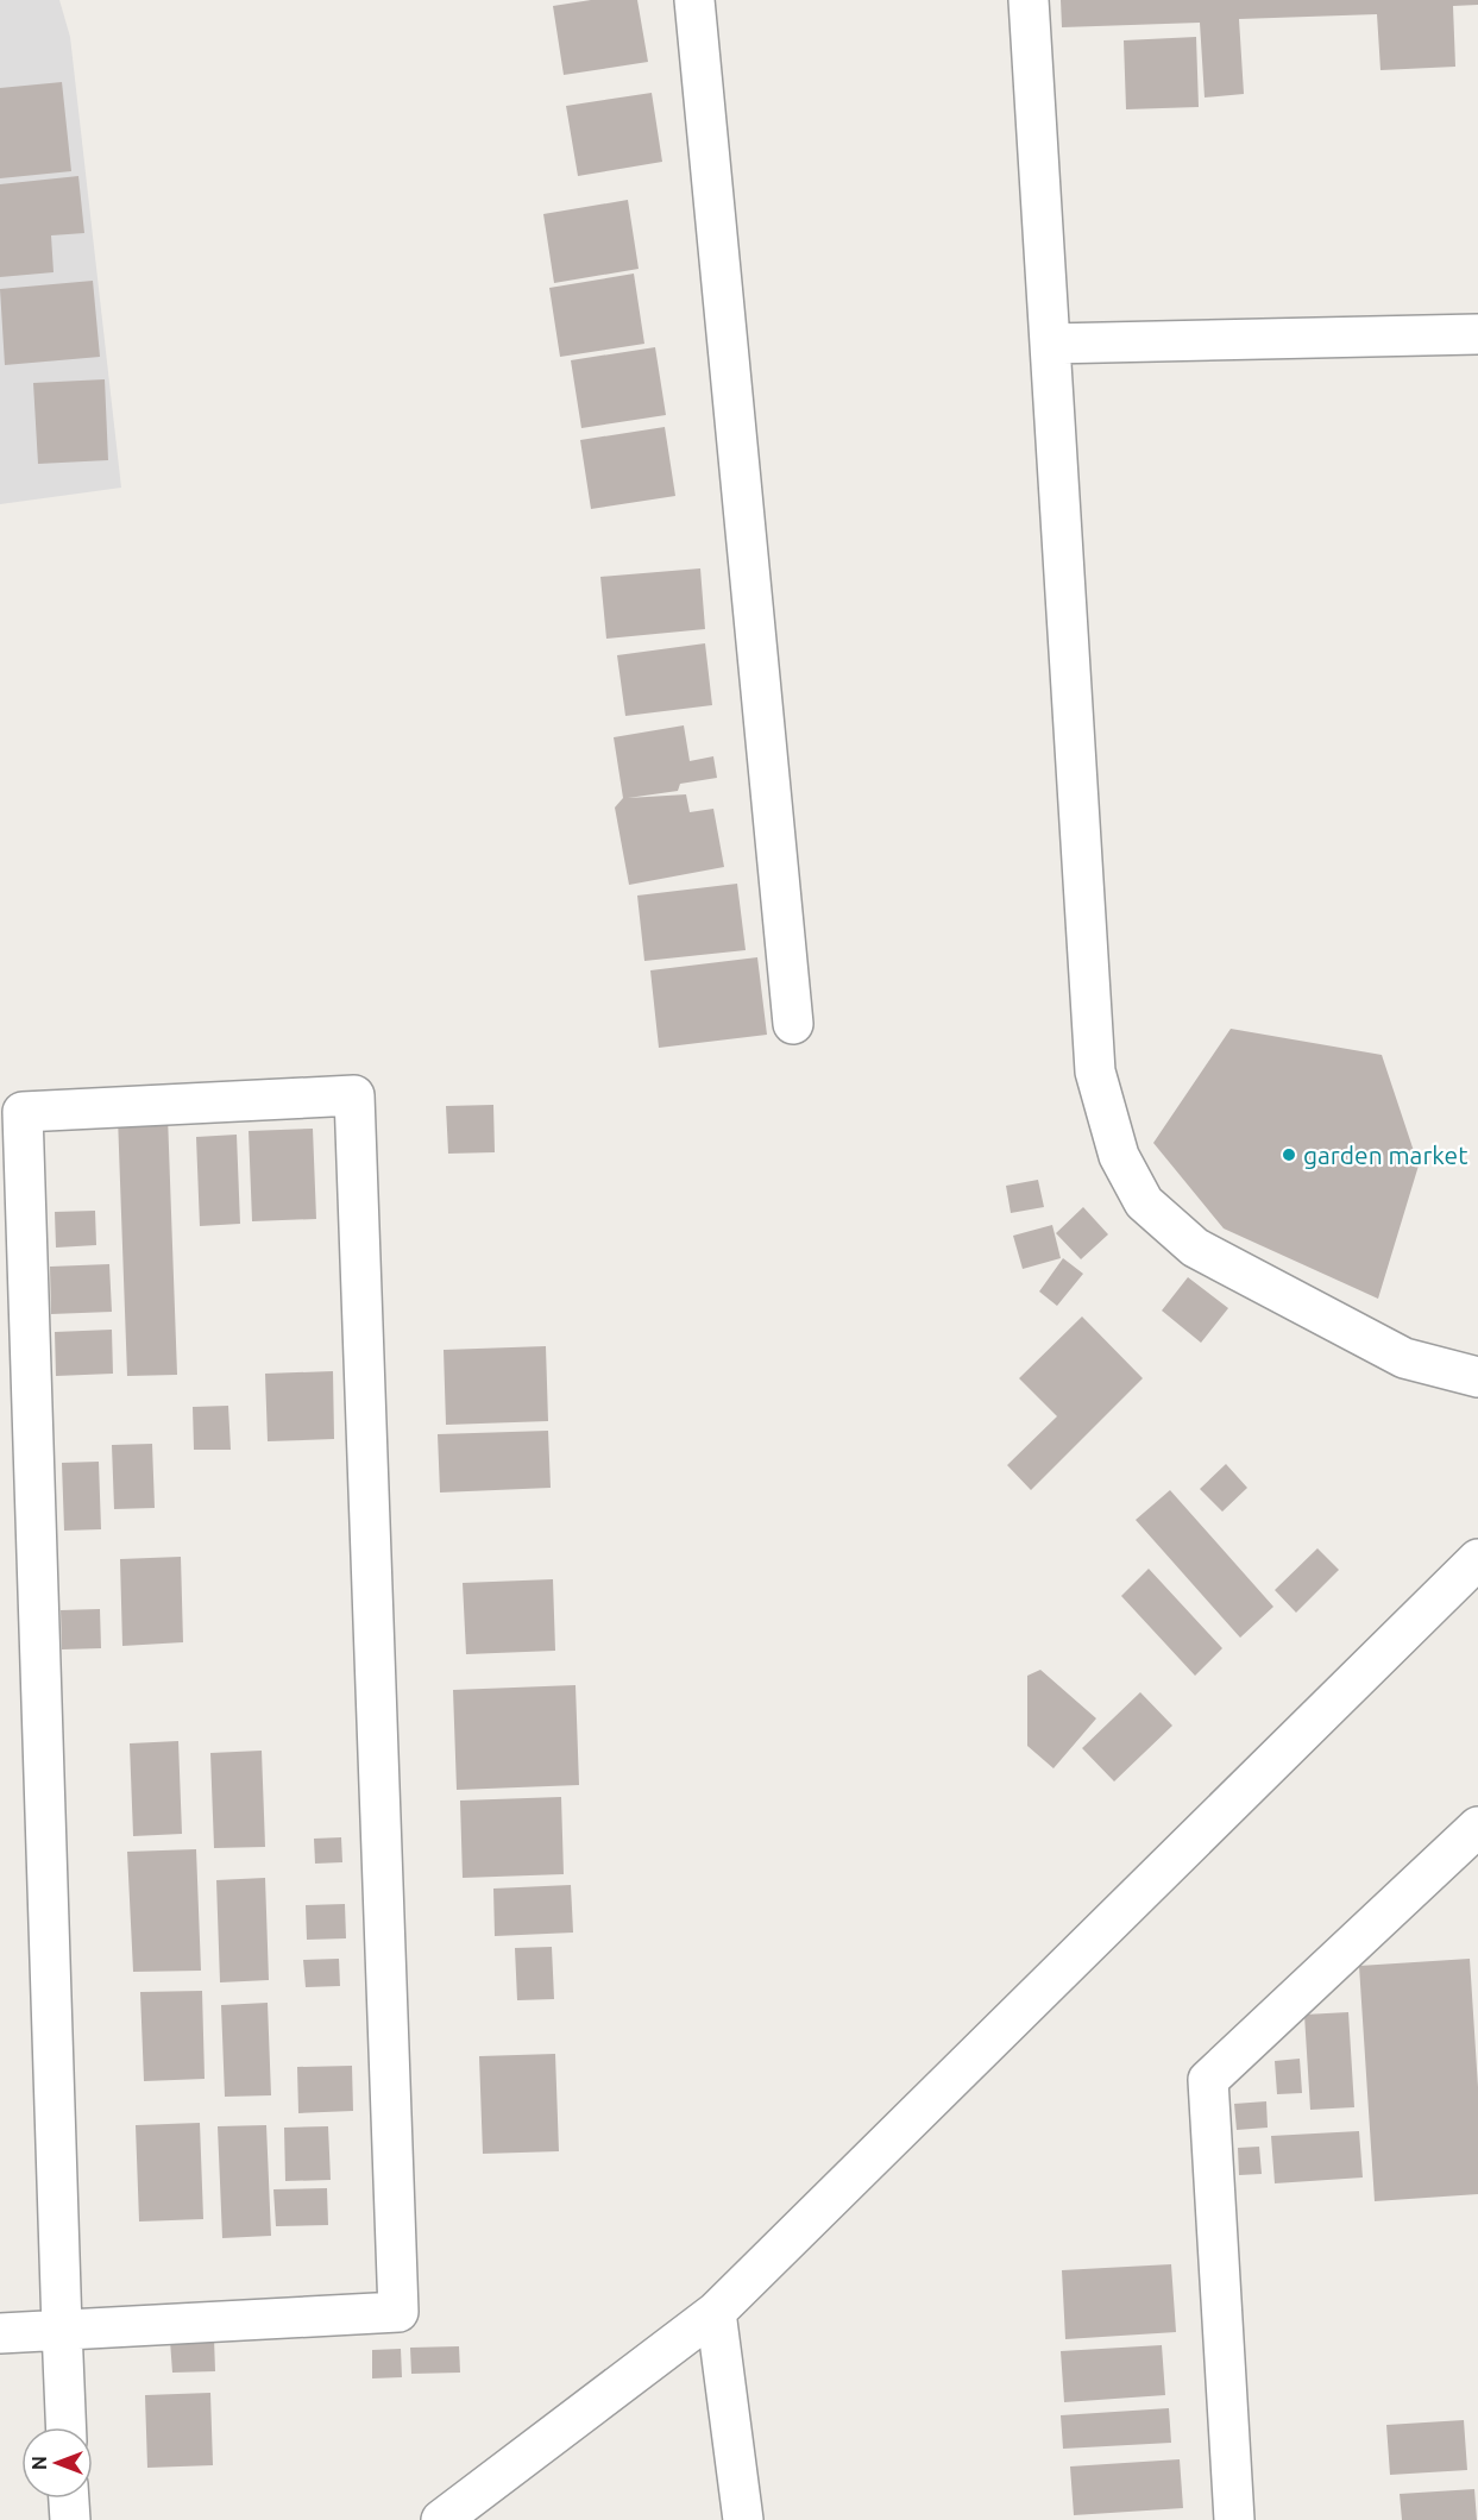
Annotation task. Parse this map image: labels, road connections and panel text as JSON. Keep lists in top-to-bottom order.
{
  "places": ["garden market"],
  "north": "left"
}
